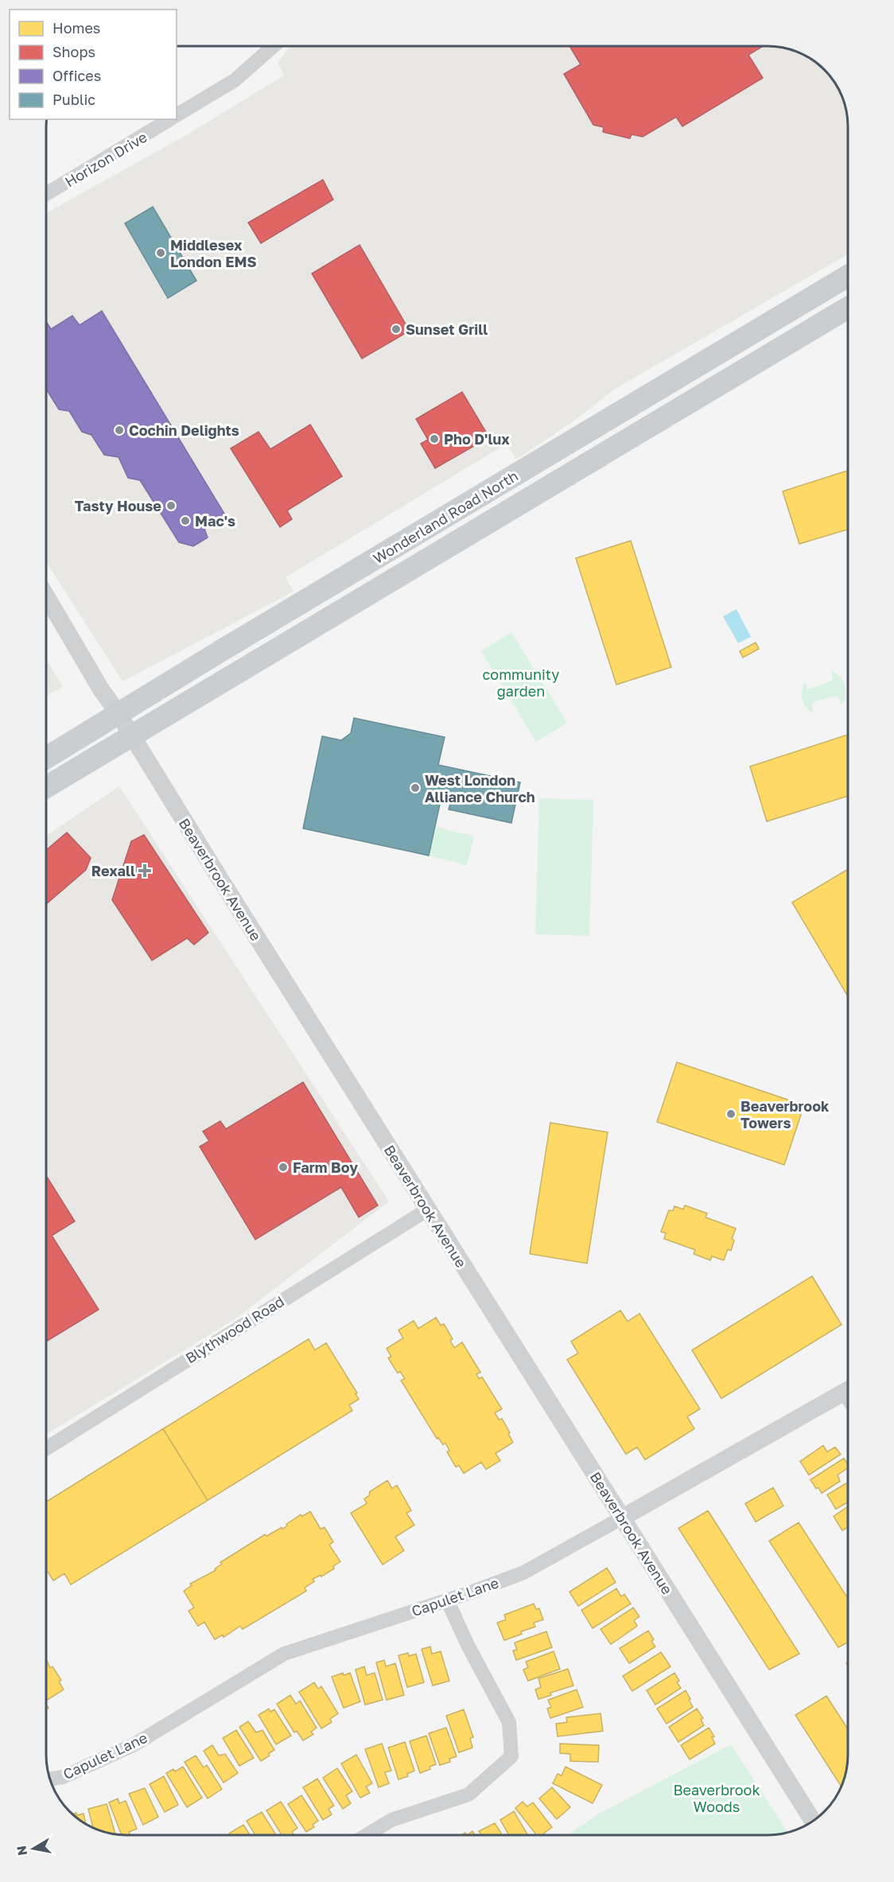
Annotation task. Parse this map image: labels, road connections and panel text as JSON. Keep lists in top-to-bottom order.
{
  "streets": {
    "main road": ["Wonderland Road North"],
    "street": [
      "Horizon Drive",
      "Beaverbrook Avenue",
      "Blythwood Road",
      "Capulet Lane"
    ]
  },
  "crossings": [
    ["Wonderland Road North", "Beaverbrook Avenue"],
    ["Beaverbrook Avenue", "Blythwood Road"],
    ["Beaverbrook Avenue", "Capulet Lane"]
  ],
  "parks": ["community garden", "Beaverbrook Woods"],
  "places": {
    "other": [
      "Middlesex London EMS",
      "Sunset Grill",
      "Cochin Delights",
      "Pho D'lux",
      "Tasty House",
      "Mac's",
      "West London Alliance Church",
      "Beaverbrook Towers",
      "Farm Boy"
    ],
    "health": ["Rexall"]
  },
  "legend": [
    "Homes",
    "Shops",
    "Offices",
    "Public"
  ],
  "north": "left"
}
